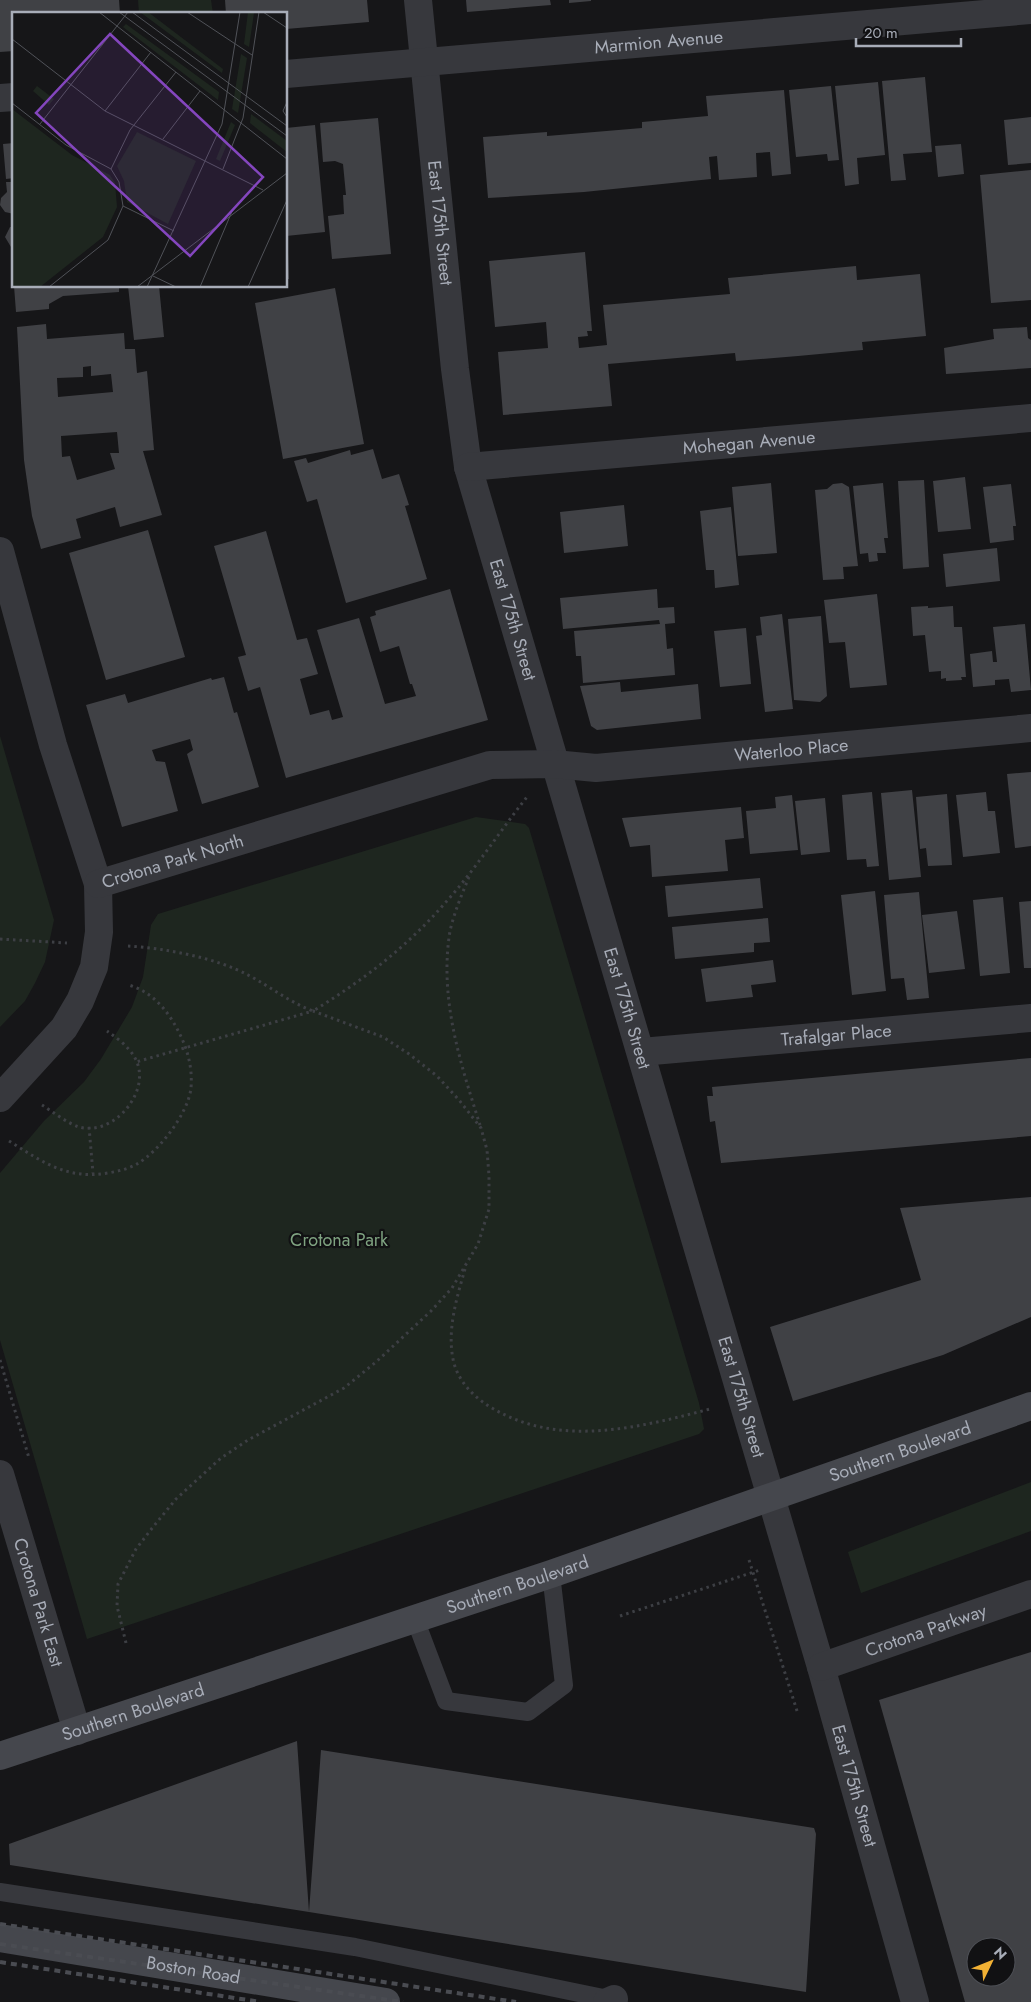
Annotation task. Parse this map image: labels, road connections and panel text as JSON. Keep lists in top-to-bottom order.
{
  "streets": {
    "main road": ["Southern Boulevard", "Boston Road"],
    "street": [
      "Marmion Avenue",
      "East 175th Street",
      "Mohegan Avenue",
      "Waterloo Place",
      "Crotona Park North",
      "Trafalgar Place",
      "Crotona Park East",
      "Crotona Parkway"
    ]
  },
  "crossings": [
    ["Marmion Avenue", "East 175th Street"],
    ["East 175th Street", "Mohegan Avenue"],
    ["East 175th Street", "Waterloo Place"],
    ["East 175th Street", "Crotona Park North"],
    ["East 175th Street", "Trafalgar Place"],
    ["East 175th Street", "Southern Boulevard"],
    ["East 175th Street", "Crotona Parkway"],
    ["Waterloo Place", "Crotona Park North"],
    ["Southern Boulevard", "Crotona Park East"]
  ],
  "parks": ["Crotona Park"],
  "scale_bar": "20 m",
  "north": "top right"
}
